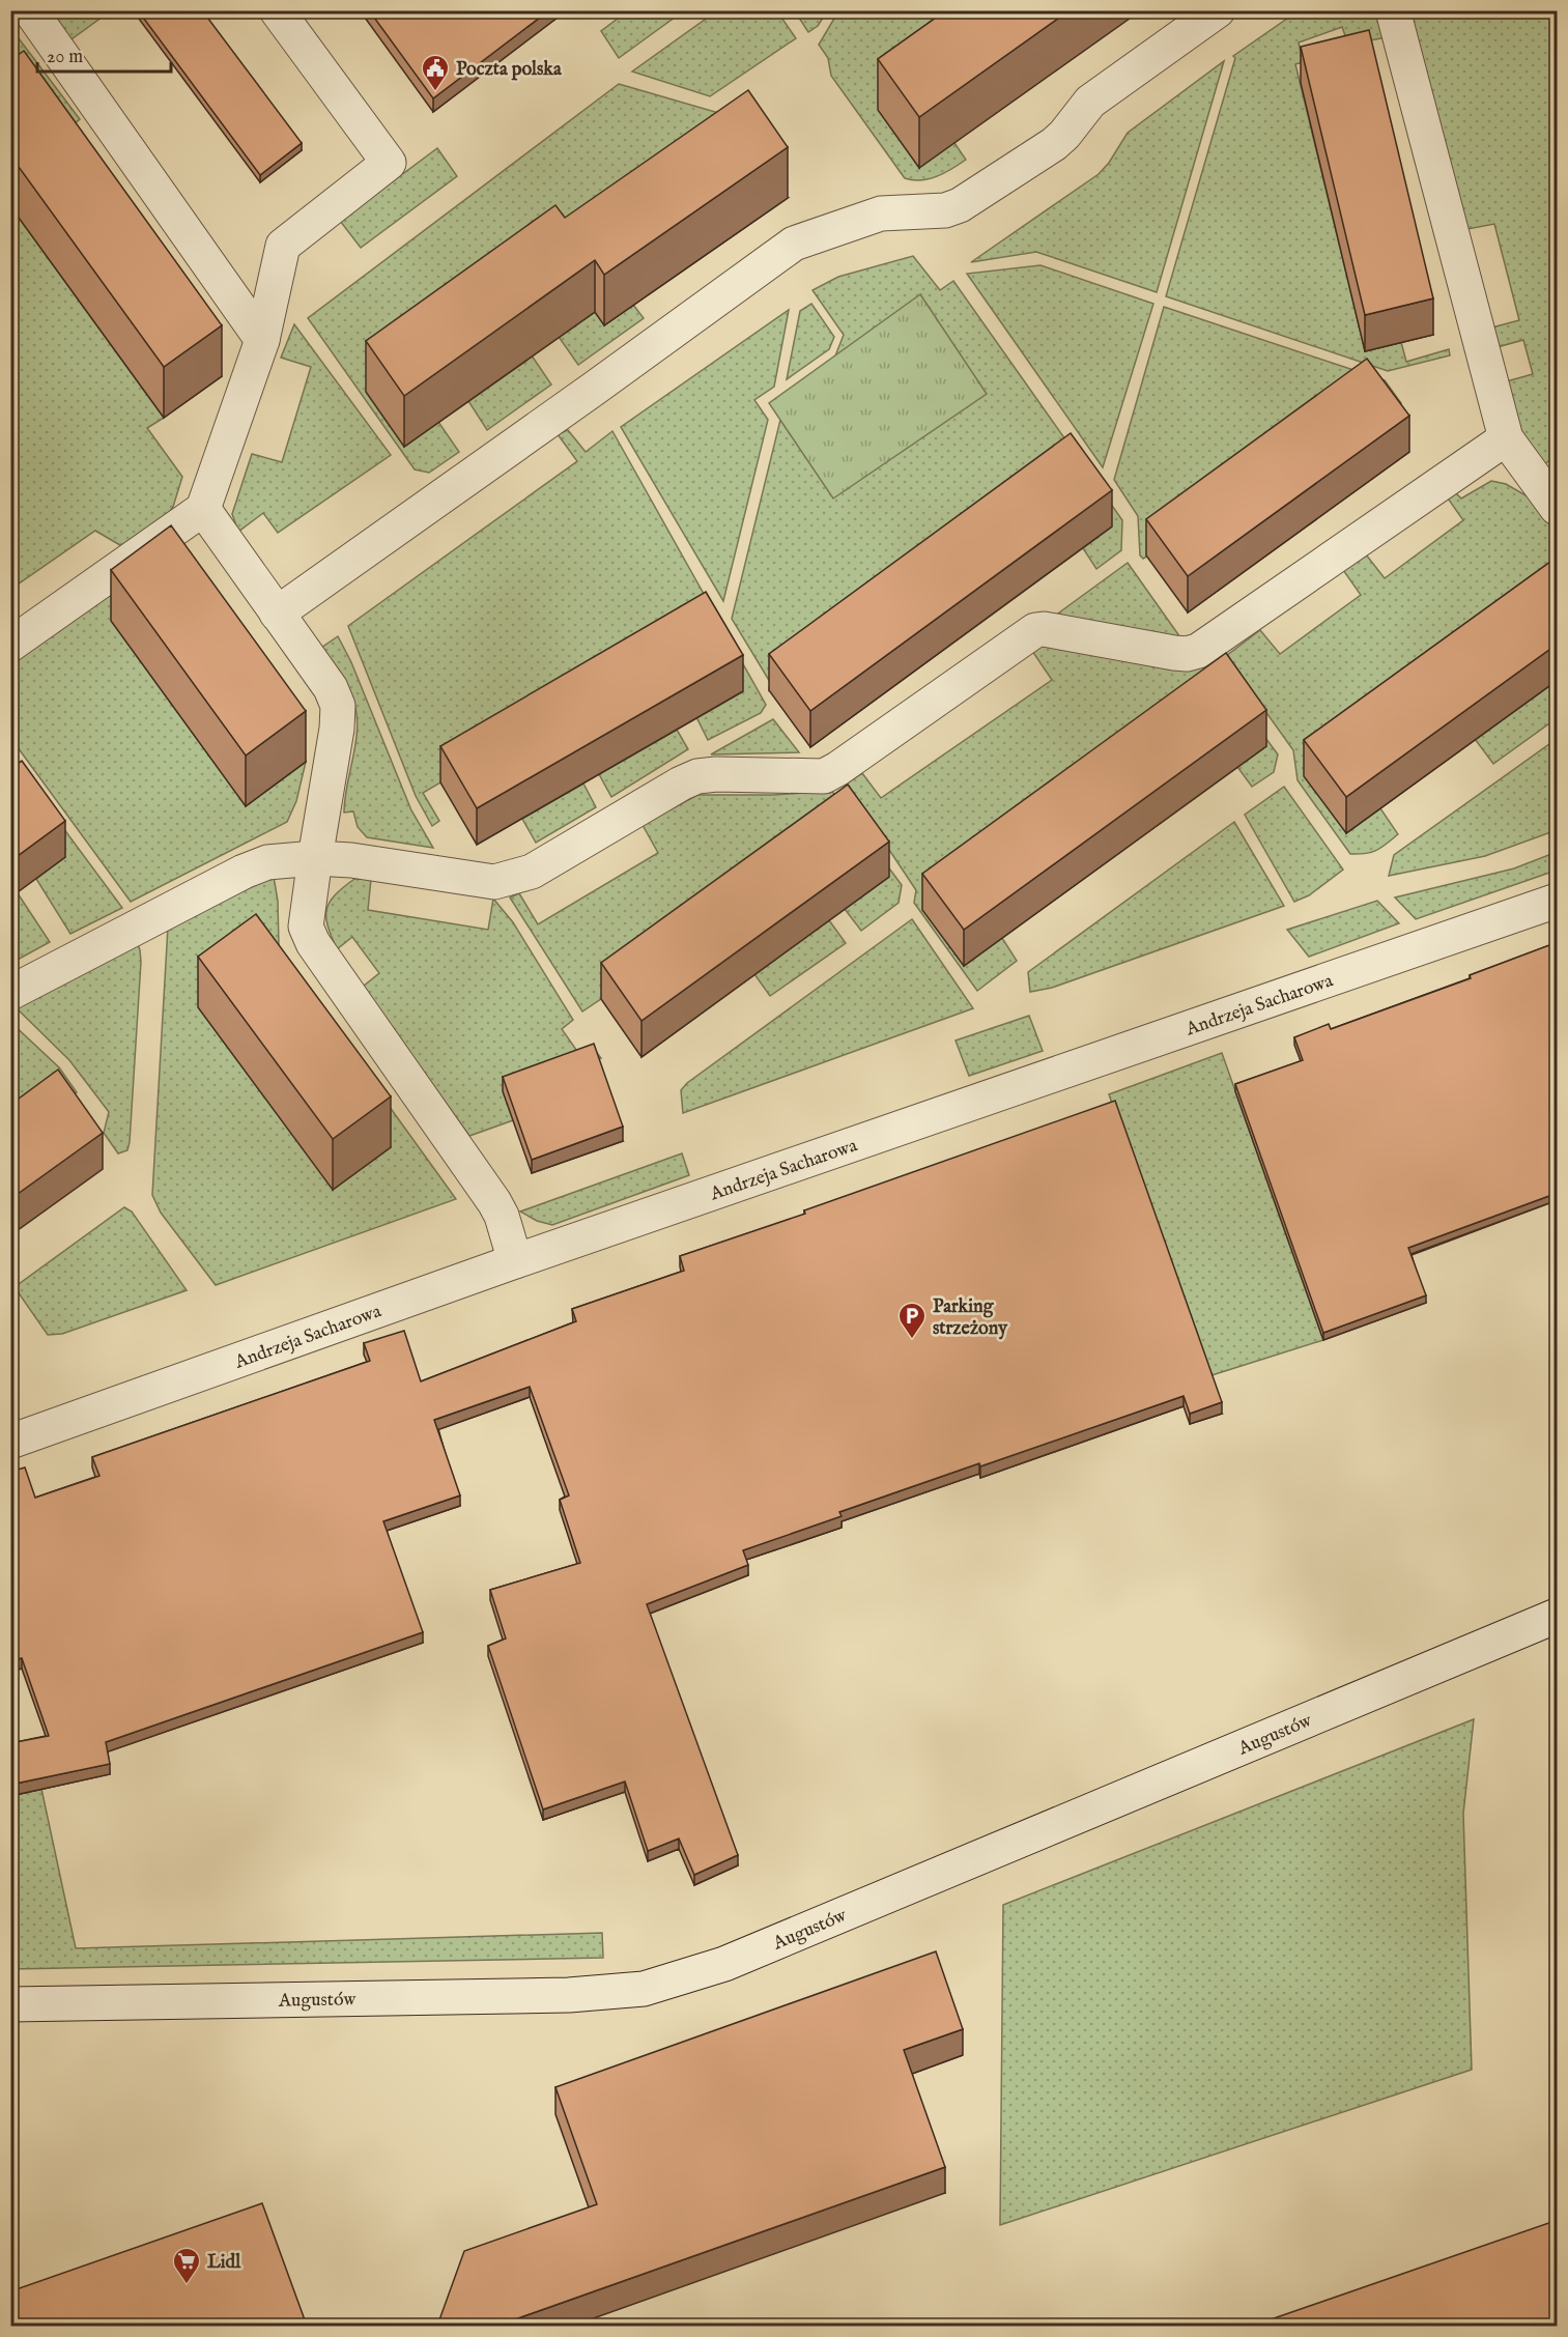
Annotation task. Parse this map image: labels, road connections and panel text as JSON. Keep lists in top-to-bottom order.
{
  "streets": {
    "street": ["Andrzeja Sacharowa", "Augustów"]
  },
  "places": {
    "public building": ["Poczta polska"],
    "parking": ["Parking strzeżony"],
    "supermarket": ["Lidl"]
  },
  "scale_bar": "20 m"
}
